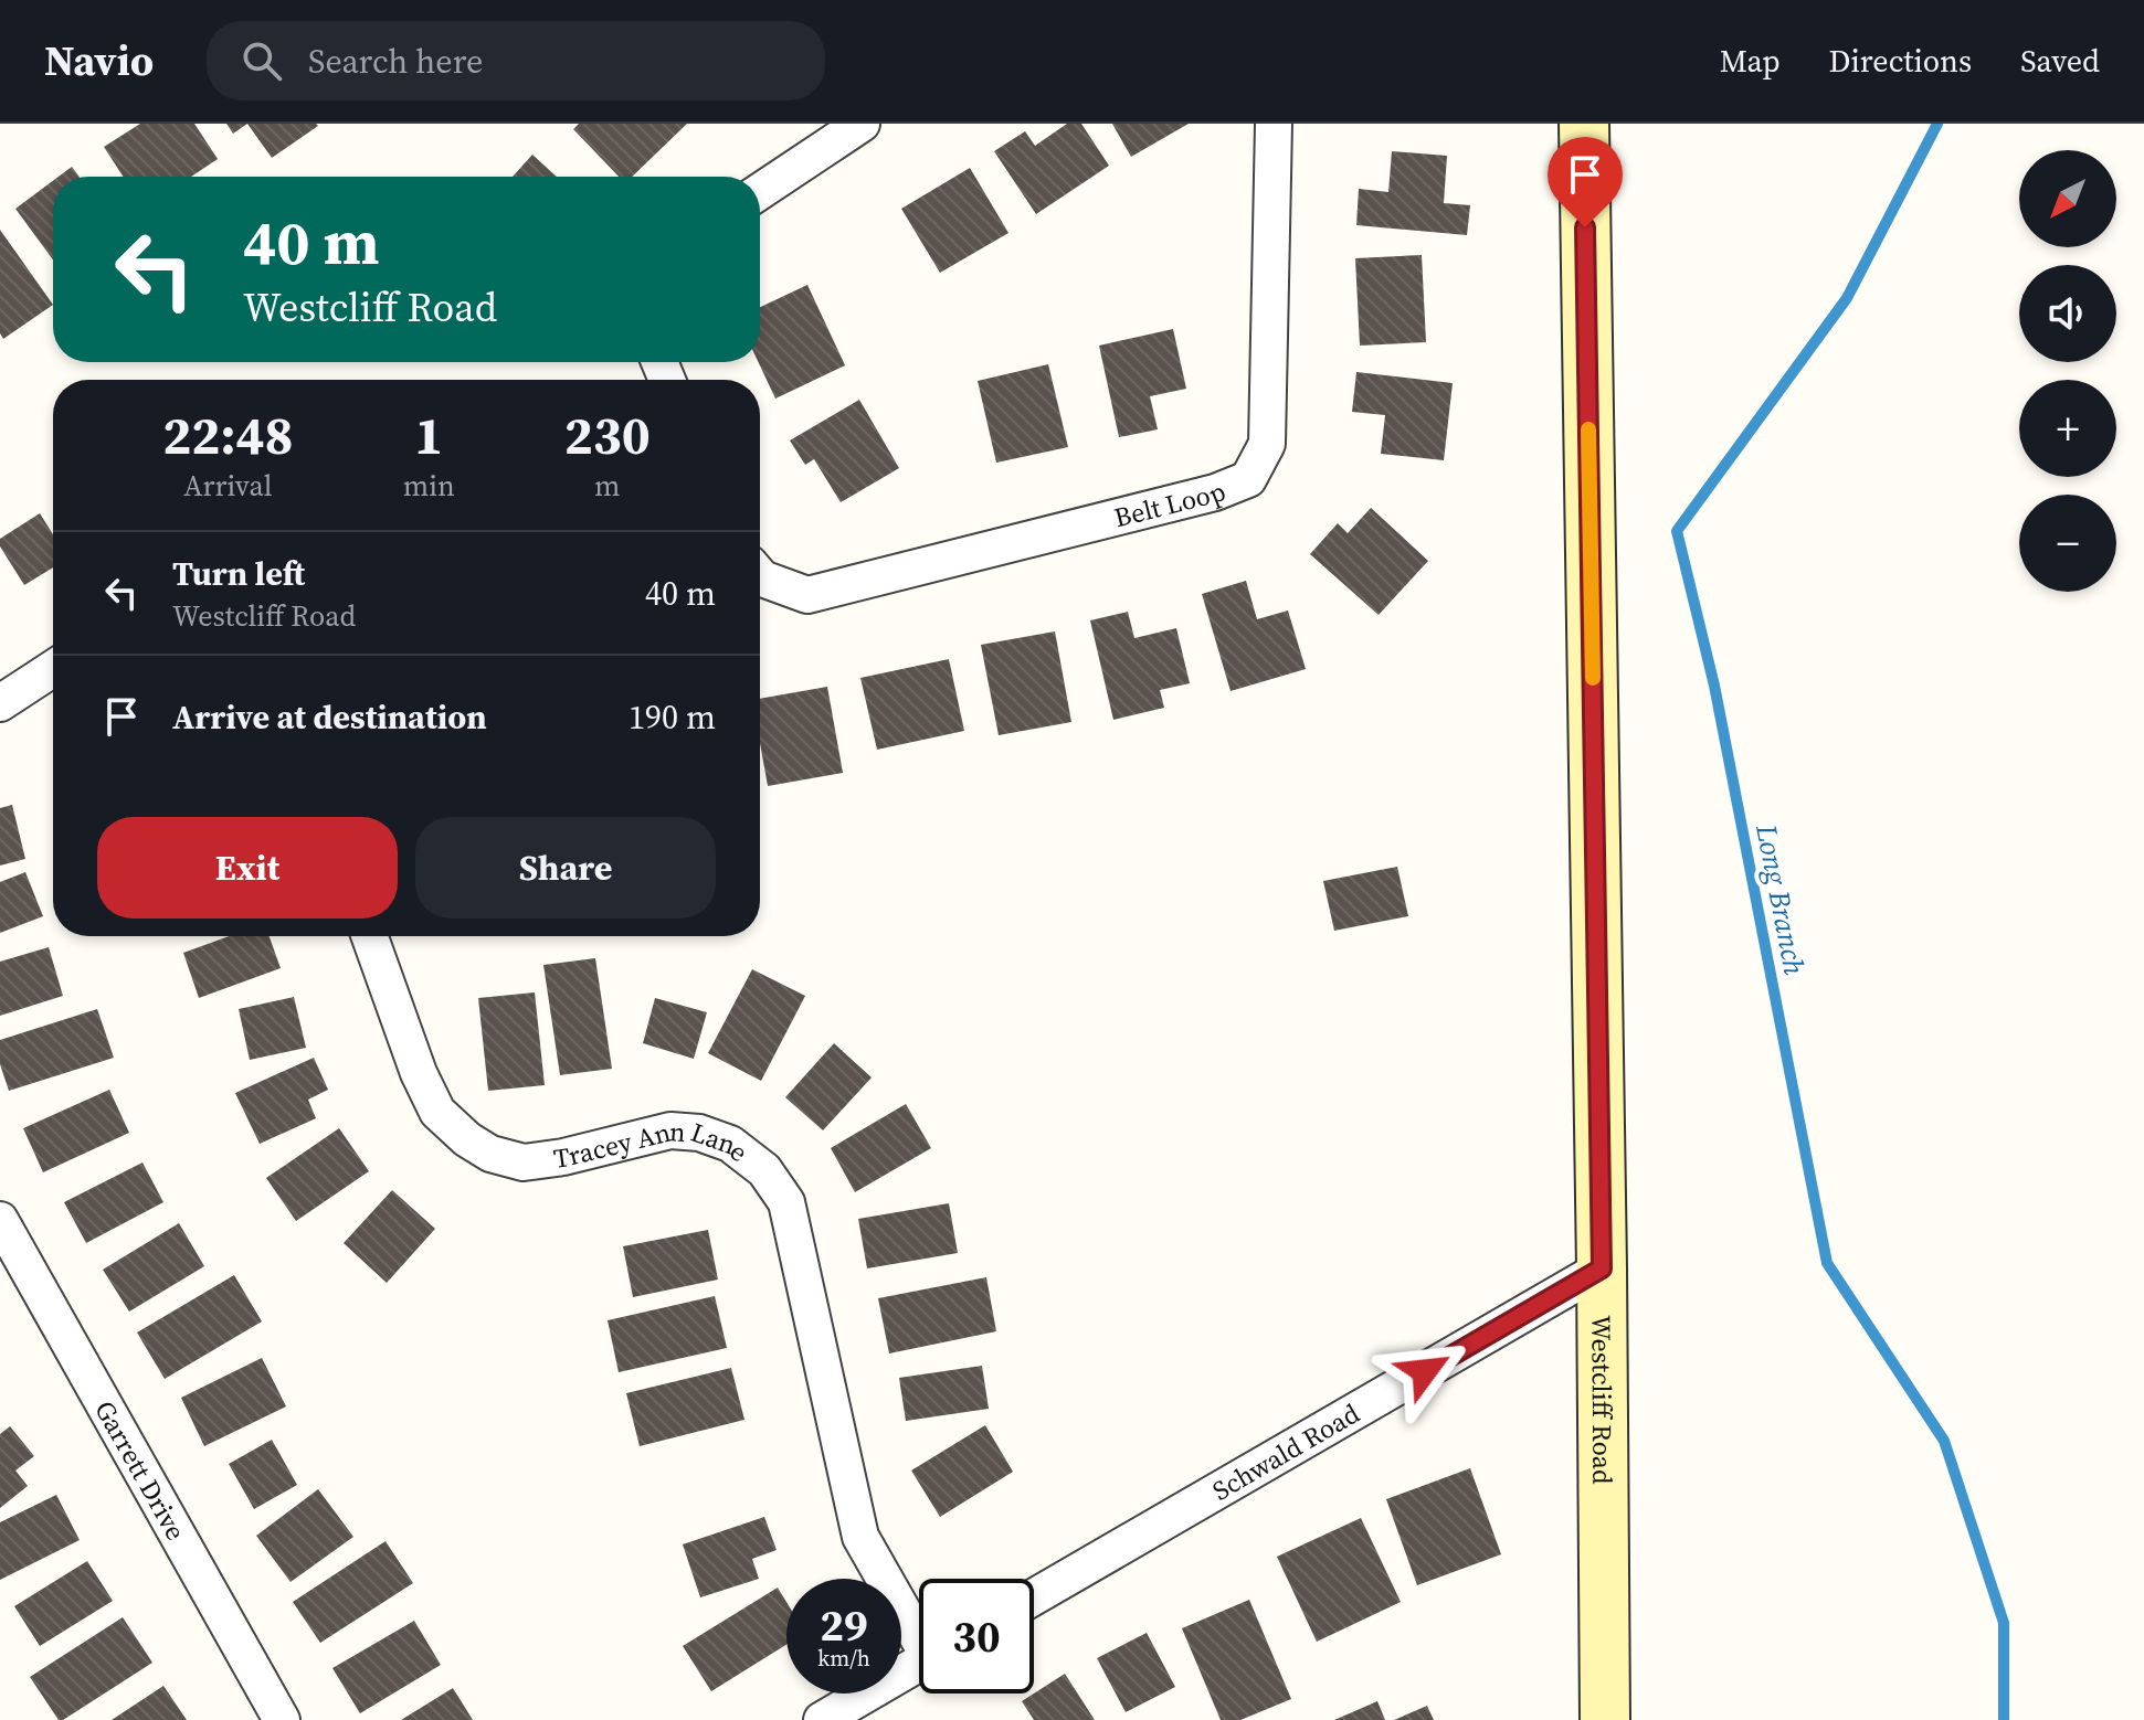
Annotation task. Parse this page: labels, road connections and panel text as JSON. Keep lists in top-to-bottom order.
{
  "streets": {
    "street": [
      "Belt Loop",
      "Tracey Ann Lane",
      "Westcliff Road",
      "Schwald Road",
      "Garrett Drive"
    ]
  },
  "crossings": [
    ["Westcliff Road", "Schwald Road"]
  ],
  "water": ["Long Branch"],
  "north": "bottom left",
  "page": {
    "header": "Navio",
    "search": "Search here",
    "nav": ["Map", "Directions", "Saved"],
    "map_buttons": ["+", "−"],
    "turn": ["40 m", "Westcliff Road"],
    "eta": [
      "22:48",
      "Arrival",
      "1",
      "min",
      "230",
      "m"
    ],
    "list": [
      {
        "name": "Turn left",
        "note": "Westcliff Road",
        "value": "40 m"
      },
      {
        "name": "Arrive at destination",
        "value": "190 m"
      }
    ],
    "buttons": ["Exit", "Share"],
    "speed": "29 km/h",
    "limit": "30"
  }
}
